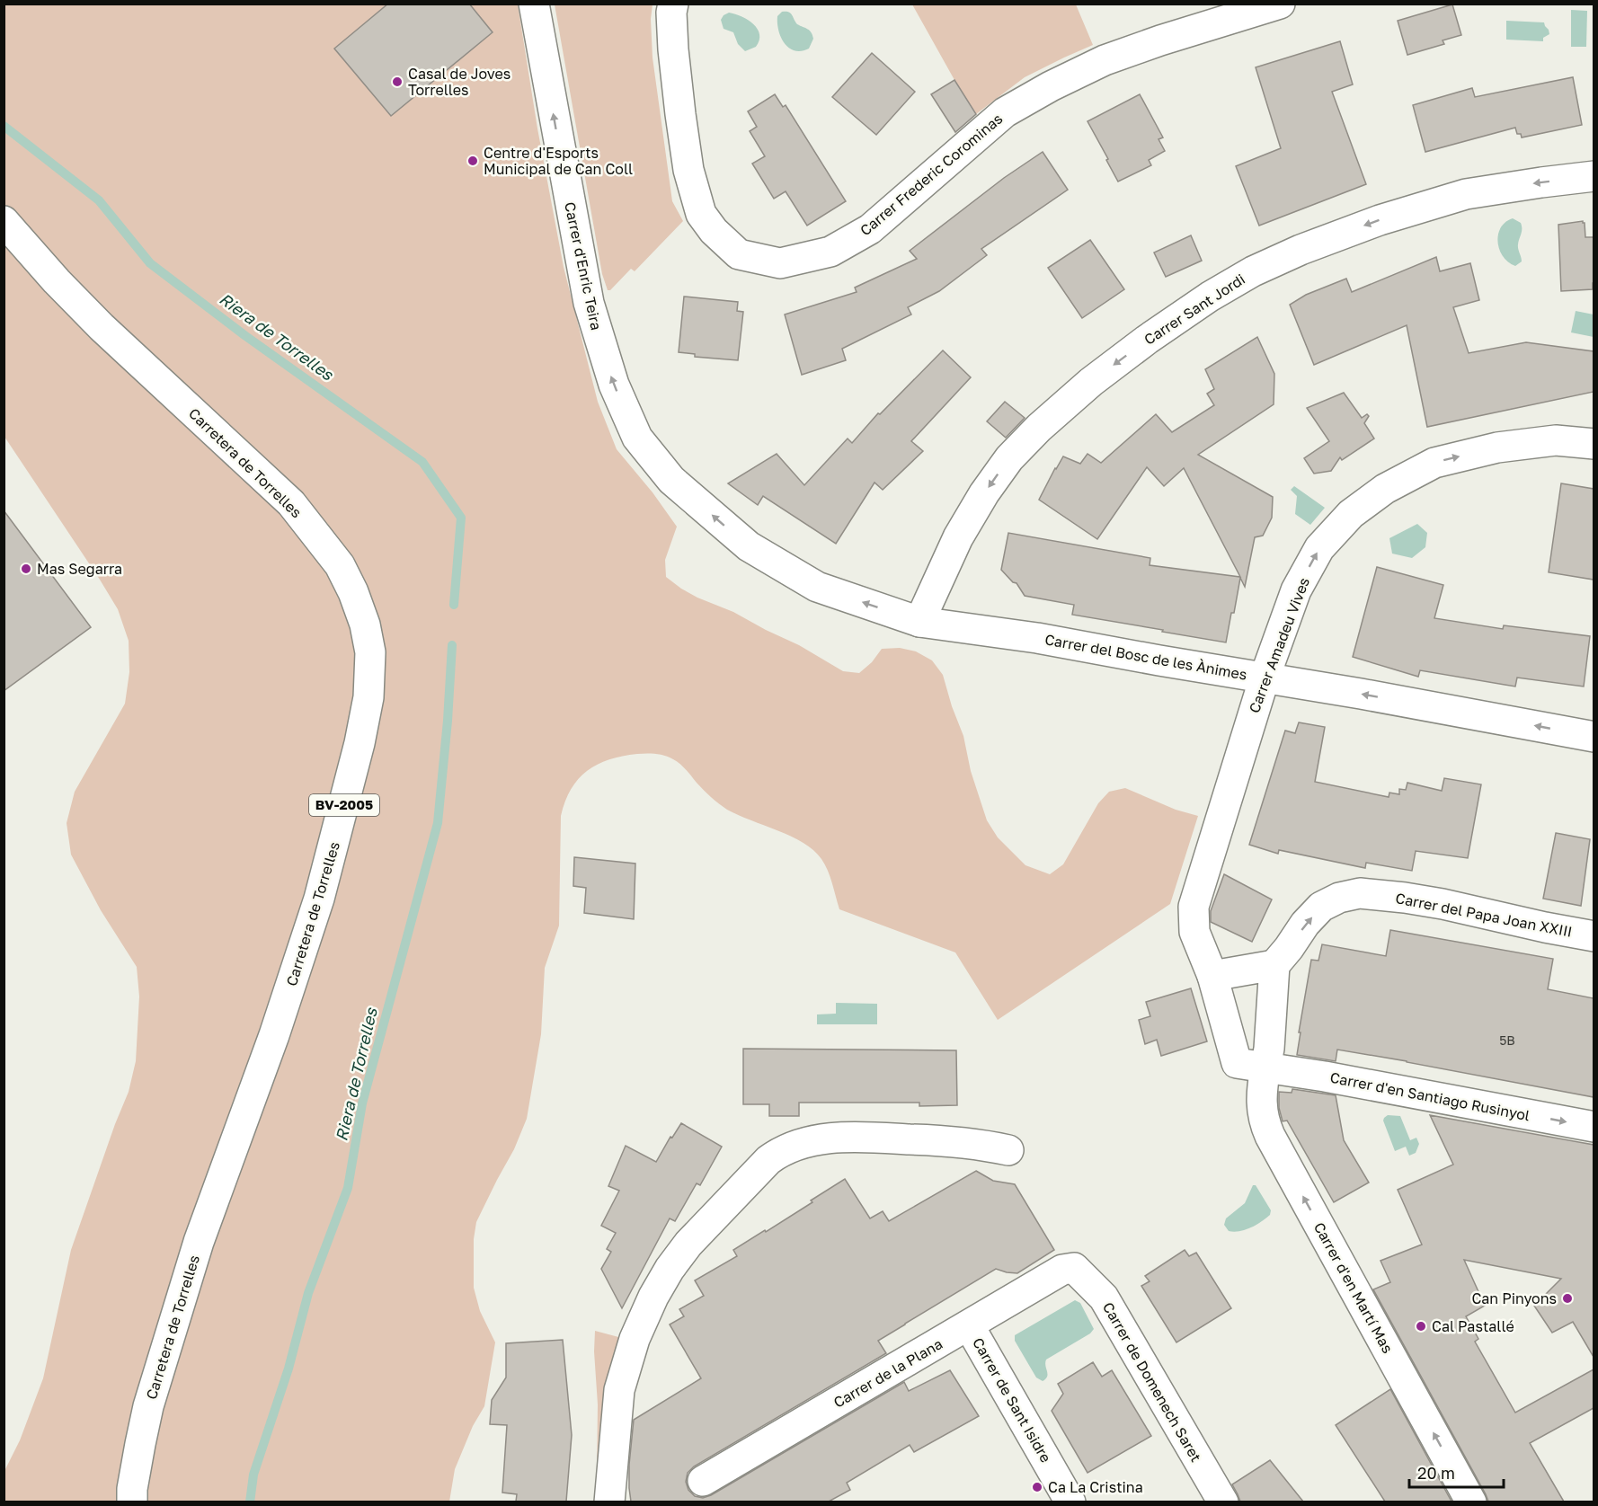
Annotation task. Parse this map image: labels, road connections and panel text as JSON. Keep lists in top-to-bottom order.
{
  "streets": {
    "street": [
      "Carrer Frederic Corominas",
      "Carrer d'Enric Teira",
      "Carrer Sant Jordi",
      "Carretera de Torrelles",
      "Carrer Amadeu Vives",
      "Carrer del Bosc de les Ànimes",
      "BV-2005",
      "Carrer del Papa Joan XXIII",
      "Carrer d'en Santiago Rusinyol",
      "Carrer d'en Martí Mas",
      "Carrer de la Plana",
      "Carrer de Domenech Saret",
      "Carrer de Sant Isidre"
    ]
  },
  "crossings": [
    ["Carrer d'Enric Teira", "Carrer Sant Jordi"],
    ["Carrer d'Enric Teira", "Carrer del Bosc de les Ànimes"],
    ["Carrer Sant Jordi", "Carrer del Bosc de les Ànimes"],
    ["Carrer Amadeu Vives", "Carrer del Bosc de les Ànimes"],
    ["Carrer Amadeu Vives", "Carrer d'en Santiago Rusinyol"],
    ["Carrer Amadeu Vives", "Carrer d'en Martí Mas"],
    ["Carrer del Papa Joan XXIII", "Carrer d'en Martí Mas"],
    ["Carrer d'en Santiago Rusinyol", "Carrer d'en Martí Mas"],
    ["Carrer de la Plana", "Carrer de Domenech Saret"],
    ["Carrer de la Plana", "Carrer de Sant Isidre"]
  ],
  "one_way": [
    "Carrer d'Enric Teira",
    "Carrer Sant Jordi",
    "Carrer Amadeu Vives",
    "Carrer del Bosc de les Ànimes",
    "Carrer del Papa Joan XXIII",
    "Carrer d'en Santiago Rusinyol",
    "Carrer d'en Martí Mas"
  ],
  "water": ["Riera de Torrelles"],
  "places": [
    "Casal de Joves Torrelles",
    "Centre d'Esports Municipal de Can Coll",
    "Mas Segarra",
    "Can Pinyons",
    "Cal Pastallé",
    "Ca La Cristina"
  ],
  "house_numbers": ["5B"],
  "scale_bar": "20 m"
}
